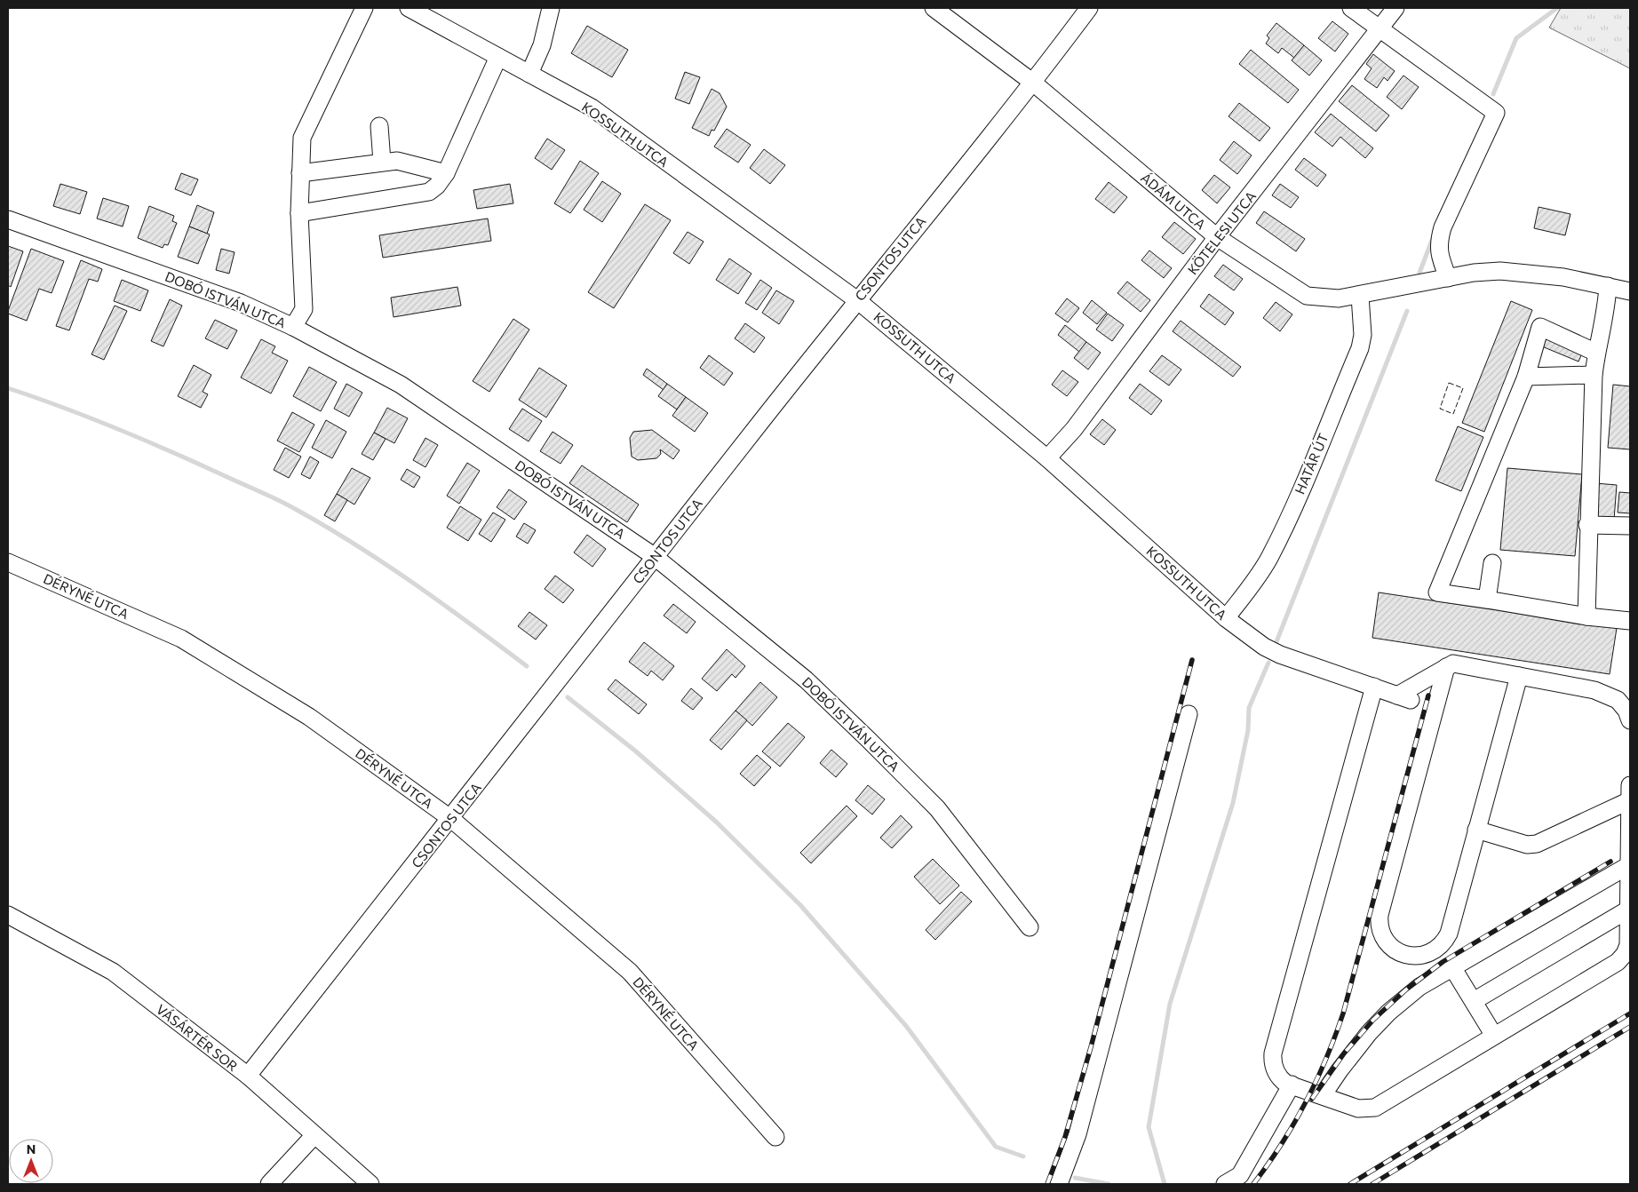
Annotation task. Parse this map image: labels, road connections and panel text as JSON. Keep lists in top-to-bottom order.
{
  "streets": {
    "street": [
      "KOSSUTH UTCA",
      "ÁDÁM UTCA",
      "KÖTELESI UTCA",
      "CSONTOS UTCA",
      "DOBÓ ISTVÁN UTCA",
      "HATÁR ÚT",
      "DÉRYNÉ UTCA",
      "VÁSÁRTÉR SOR"
    ]
  },
  "crossings": [
    ["KOSSUTH UTCA", "KÖTELESI UTCA"],
    ["KOSSUTH UTCA", "CSONTOS UTCA"],
    ["KOSSUTH UTCA", "HATÁR ÚT"],
    ["ÁDÁM UTCA", "KÖTELESI UTCA"],
    ["ÁDÁM UTCA", "CSONTOS UTCA"],
    ["ÁDÁM UTCA", "HATÁR ÚT"],
    ["CSONTOS UTCA", "DOBÓ ISTVÁN UTCA"],
    ["CSONTOS UTCA", "DÉRYNÉ UTCA"],
    ["CSONTOS UTCA", "VÁSÁRTÉR SOR"]
  ],
  "north": "top"
}
